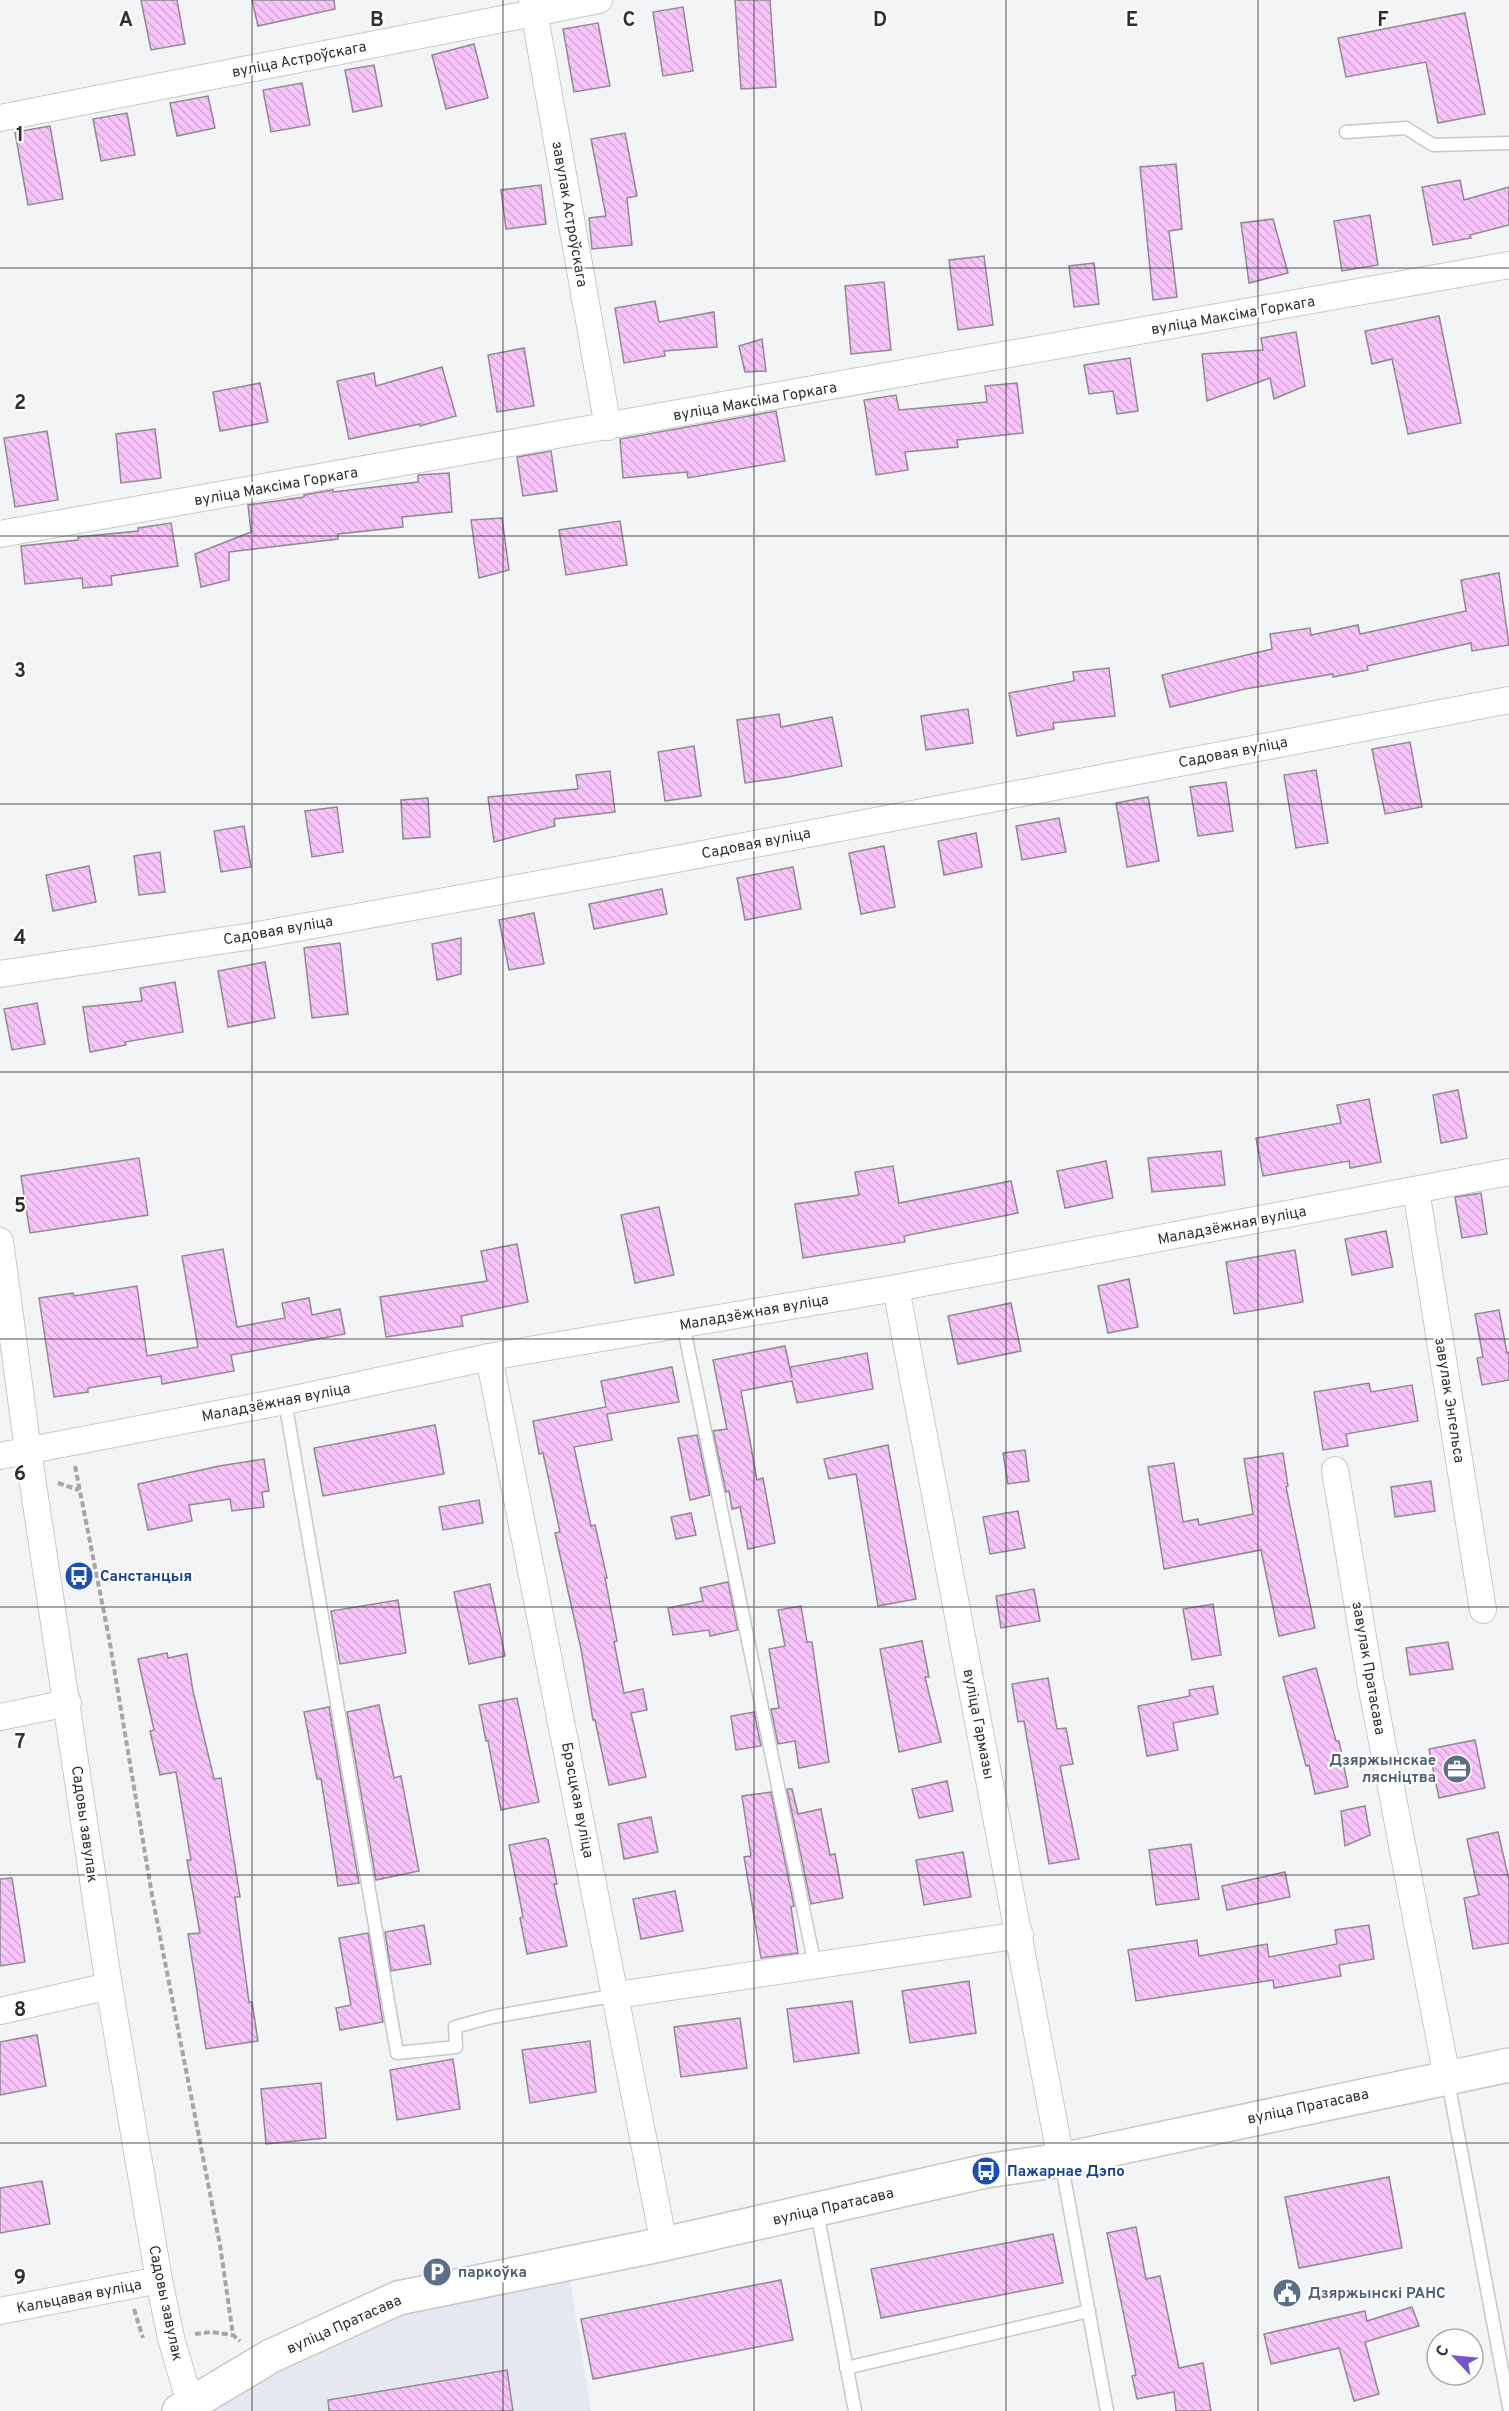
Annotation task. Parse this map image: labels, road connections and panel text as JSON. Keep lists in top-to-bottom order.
{
  "streets": {
    "main road": ["вуліца Пратасава"],
    "street": [
      "вуліца Астроўскага",
      "завулак Астроўскага",
      "вуліца Максіма Горкага",
      "Садовая вуліца",
      "Маладзёжная вуліца",
      "завулак Энгельса",
      "завулак Пратасава",
      "вуліца Гармазы",
      "Брэсцкая вуліца",
      "Садовы завулак",
      "Кальцавая вуліца"
    ]
  },
  "crossings": [
    ["вуліца Астроўскага", "завулак Астроўскага"],
    ["завулак Астроўскага", "вуліца Максіма Горкага"],
    ["Маладзёжная вуліца", "завулак Энгельса"],
    ["Маладзёжная вуліца", "вуліца Гармазы"],
    ["Маладзёжная вуліца", "Брэсцкая вуліца"],
    ["Маладзёжная вуліца", "Садовы завулак"],
    ["завулак Пратасава", "вуліца Пратасава"],
    ["вуліца Гармазы", "вуліца Пратасава"],
    ["Брэсцкая вуліца", "вуліца Пратасава"],
    ["Садовы завулак", "вуліца Пратасава"],
    ["Садовы завулак", "Кальцавая вуліца"]
  ],
  "places": {
    "bus stop": ["Санстанцыя", "Пажарнае Дэпо"],
    "office": ["Дзяржынскае лясніцтва"],
    "parking": ["паркоўка"],
    "public building": ["Дзяржынскі РАНС"]
  },
  "north": "top left",
  "grid": {
    "columns": [
      "A",
      "B",
      "C",
      "D",
      "E",
      "F"
    ],
    "rows": [
      "1",
      "2",
      "3",
      "4",
      "5",
      "6",
      "7",
      "8",
      "9"
    ]
  }
}
